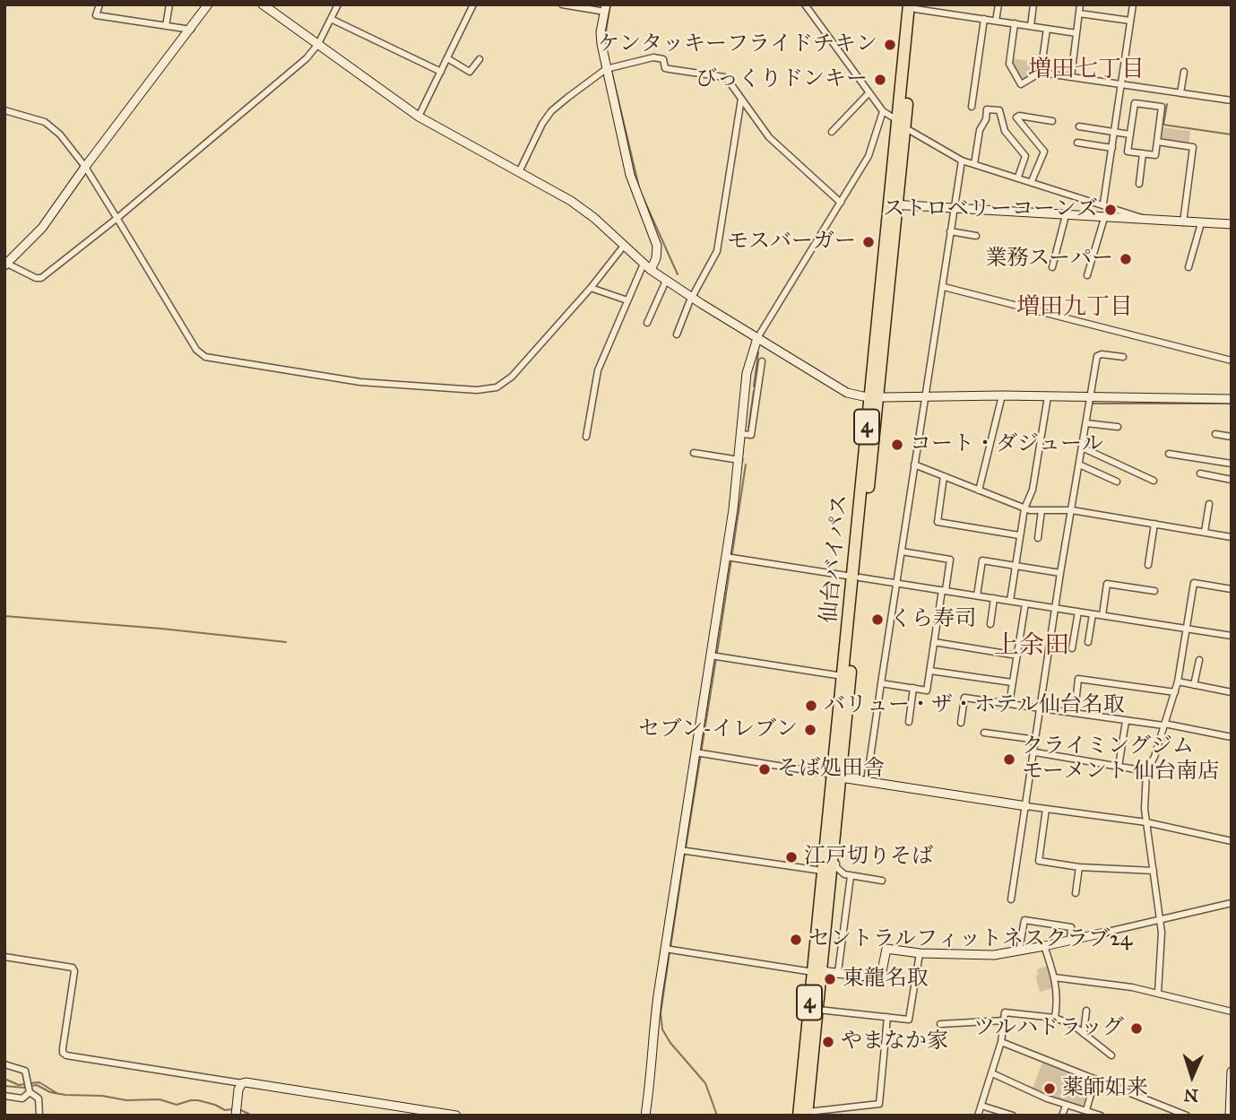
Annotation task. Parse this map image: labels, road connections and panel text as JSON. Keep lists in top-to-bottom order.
{
  "streets": {
    "highway": ["4", "仙台バイパス"]
  },
  "districts": ["増田七丁目", "増田九丁目", "上余田"],
  "places": [
    "ケンタッキーフライドチキン",
    "びっくりドンキー",
    "ストロベリーコーンズ",
    "モスバーガー",
    "業務スーパー",
    "コート・ダジュール",
    "くら寿司",
    "バリュー・ザ・ホテル仙台名取",
    "セブン-イレブン",
    "クライミングジム モーメント 仙台南店",
    "そば処田舎",
    "江戸切りそば",
    "セントラルフィットネスクラブ24",
    "東龍名取",
    "ツルハドラッグ",
    "やまなか家",
    "薬師如来"
  ],
  "north": "bottom"
}
